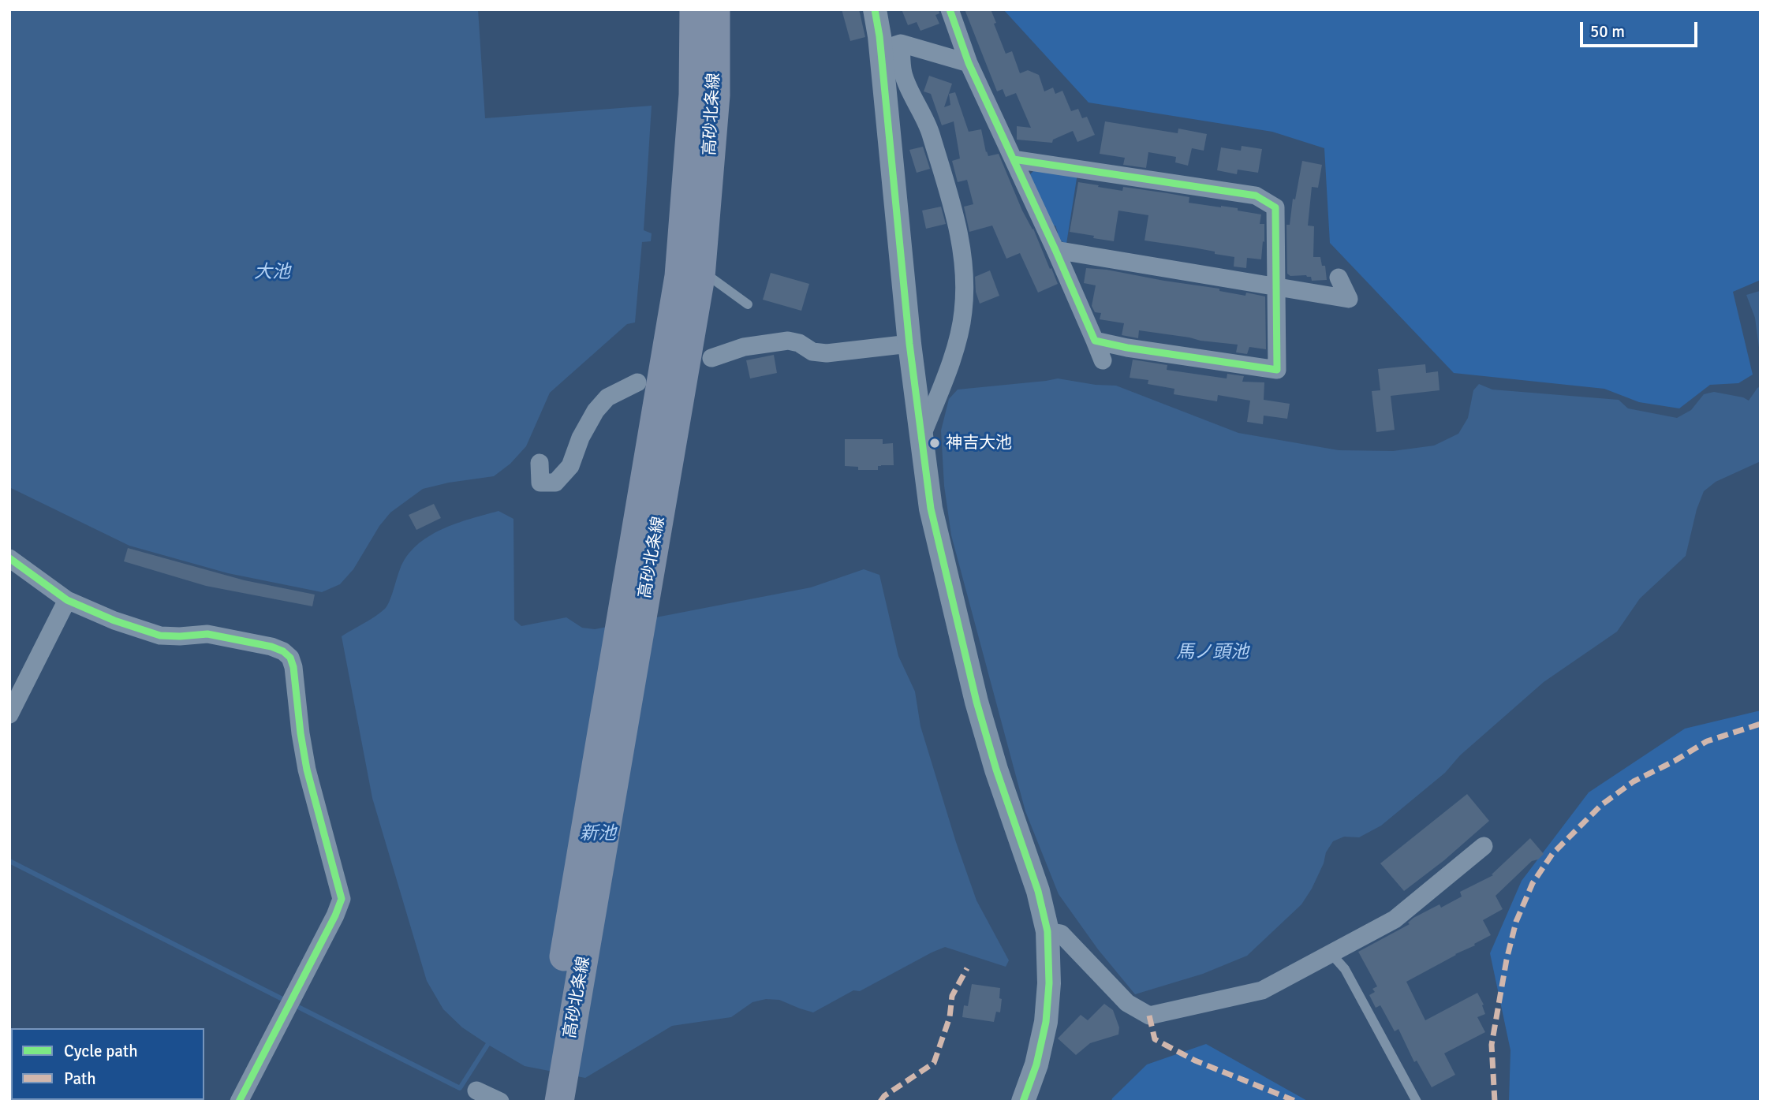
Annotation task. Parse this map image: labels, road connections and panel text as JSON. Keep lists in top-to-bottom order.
{
  "streets": {
    "main road": ["高砂北条線"]
  },
  "water": ["大池", "馬ノ頭池", "新池"],
  "places": ["神吉大池"],
  "legend": ["Cycle path", "Path"],
  "scale_bar": "50 m"
}
